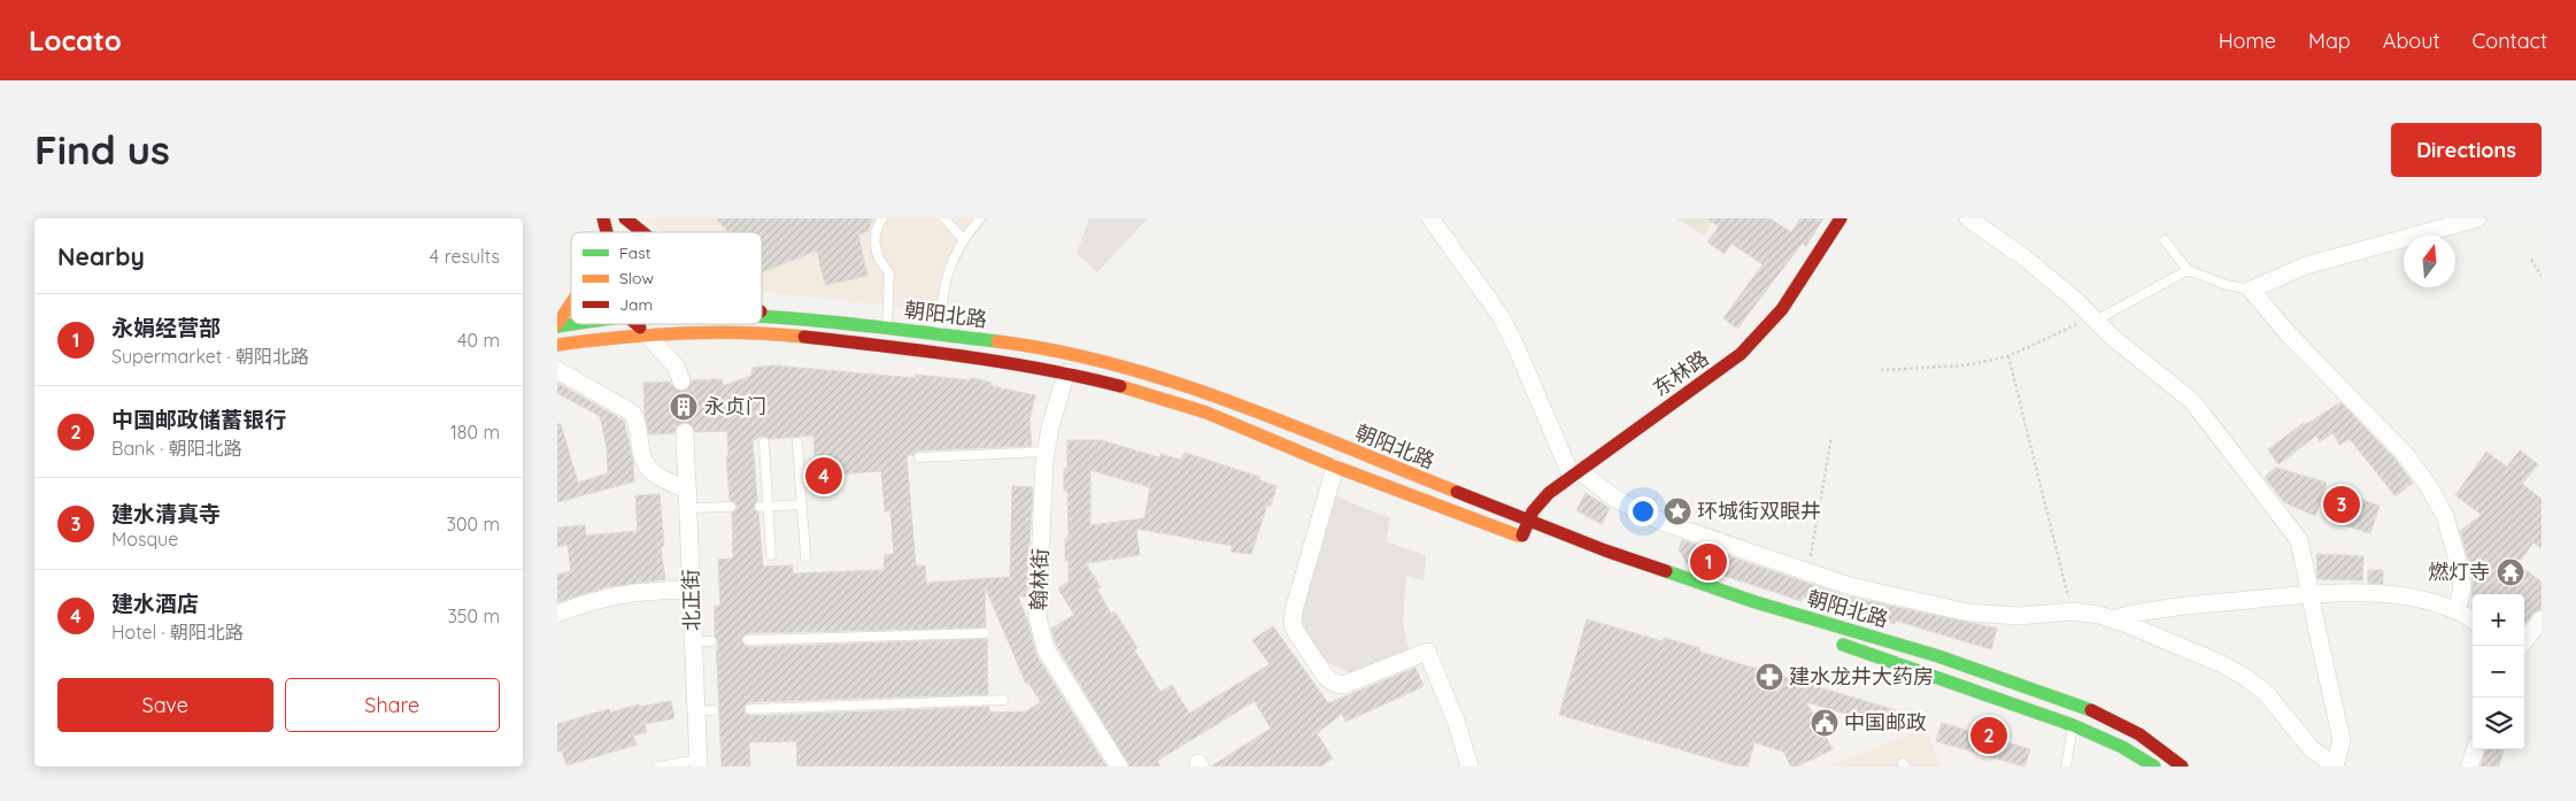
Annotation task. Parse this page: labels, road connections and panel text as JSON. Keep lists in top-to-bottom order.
{
  "streets": {
    "main road": ["朝阳北路", "东林路"],
    "street": ["翰林街", "北正街"]
  },
  "crossings": [
    ["朝阳北路", "东林路"],
    ["朝阳北路", "翰林街"]
  ],
  "places": {
    "building": ["永贞门"],
    "place": ["环城街双眼井"],
    "temple": ["燃灯寺"],
    "pharmacy": ["建水龙井大药房"],
    "public building": ["中国邮政"]
  },
  "legend": ["Fast", "Slow", "Jam"],
  "north": "top",
  "page": {
    "header": "Locato",
    "nav": [
      "Home",
      "Map",
      "About",
      "Contact"
    ],
    "buttons": [
      "Directions",
      ["Save", "Share"]
    ],
    "title": "Find us",
    "heading": ["Nearby", "4 results"],
    "list": [
      {
        "mark": "1",
        "name": "永娟经营部",
        "note": "Supermarket · 朝阳北路",
        "value": "40 m"
      },
      {
        "mark": "2",
        "name": "中国邮政储蓄银行",
        "note": "Bank · 朝阳北路",
        "value": "180 m"
      },
      {
        "mark": "3",
        "name": "建水清真寺",
        "note": "Mosque",
        "value": "300 m"
      },
      {
        "mark": "4",
        "name": "建水酒店",
        "note": "Hotel · 朝阳北路",
        "value": "350 m"
      }
    ],
    "pins": [
      "4",
      "3",
      "1",
      "2"
    ],
    "map_buttons": ["+", "−"]
  }
}
